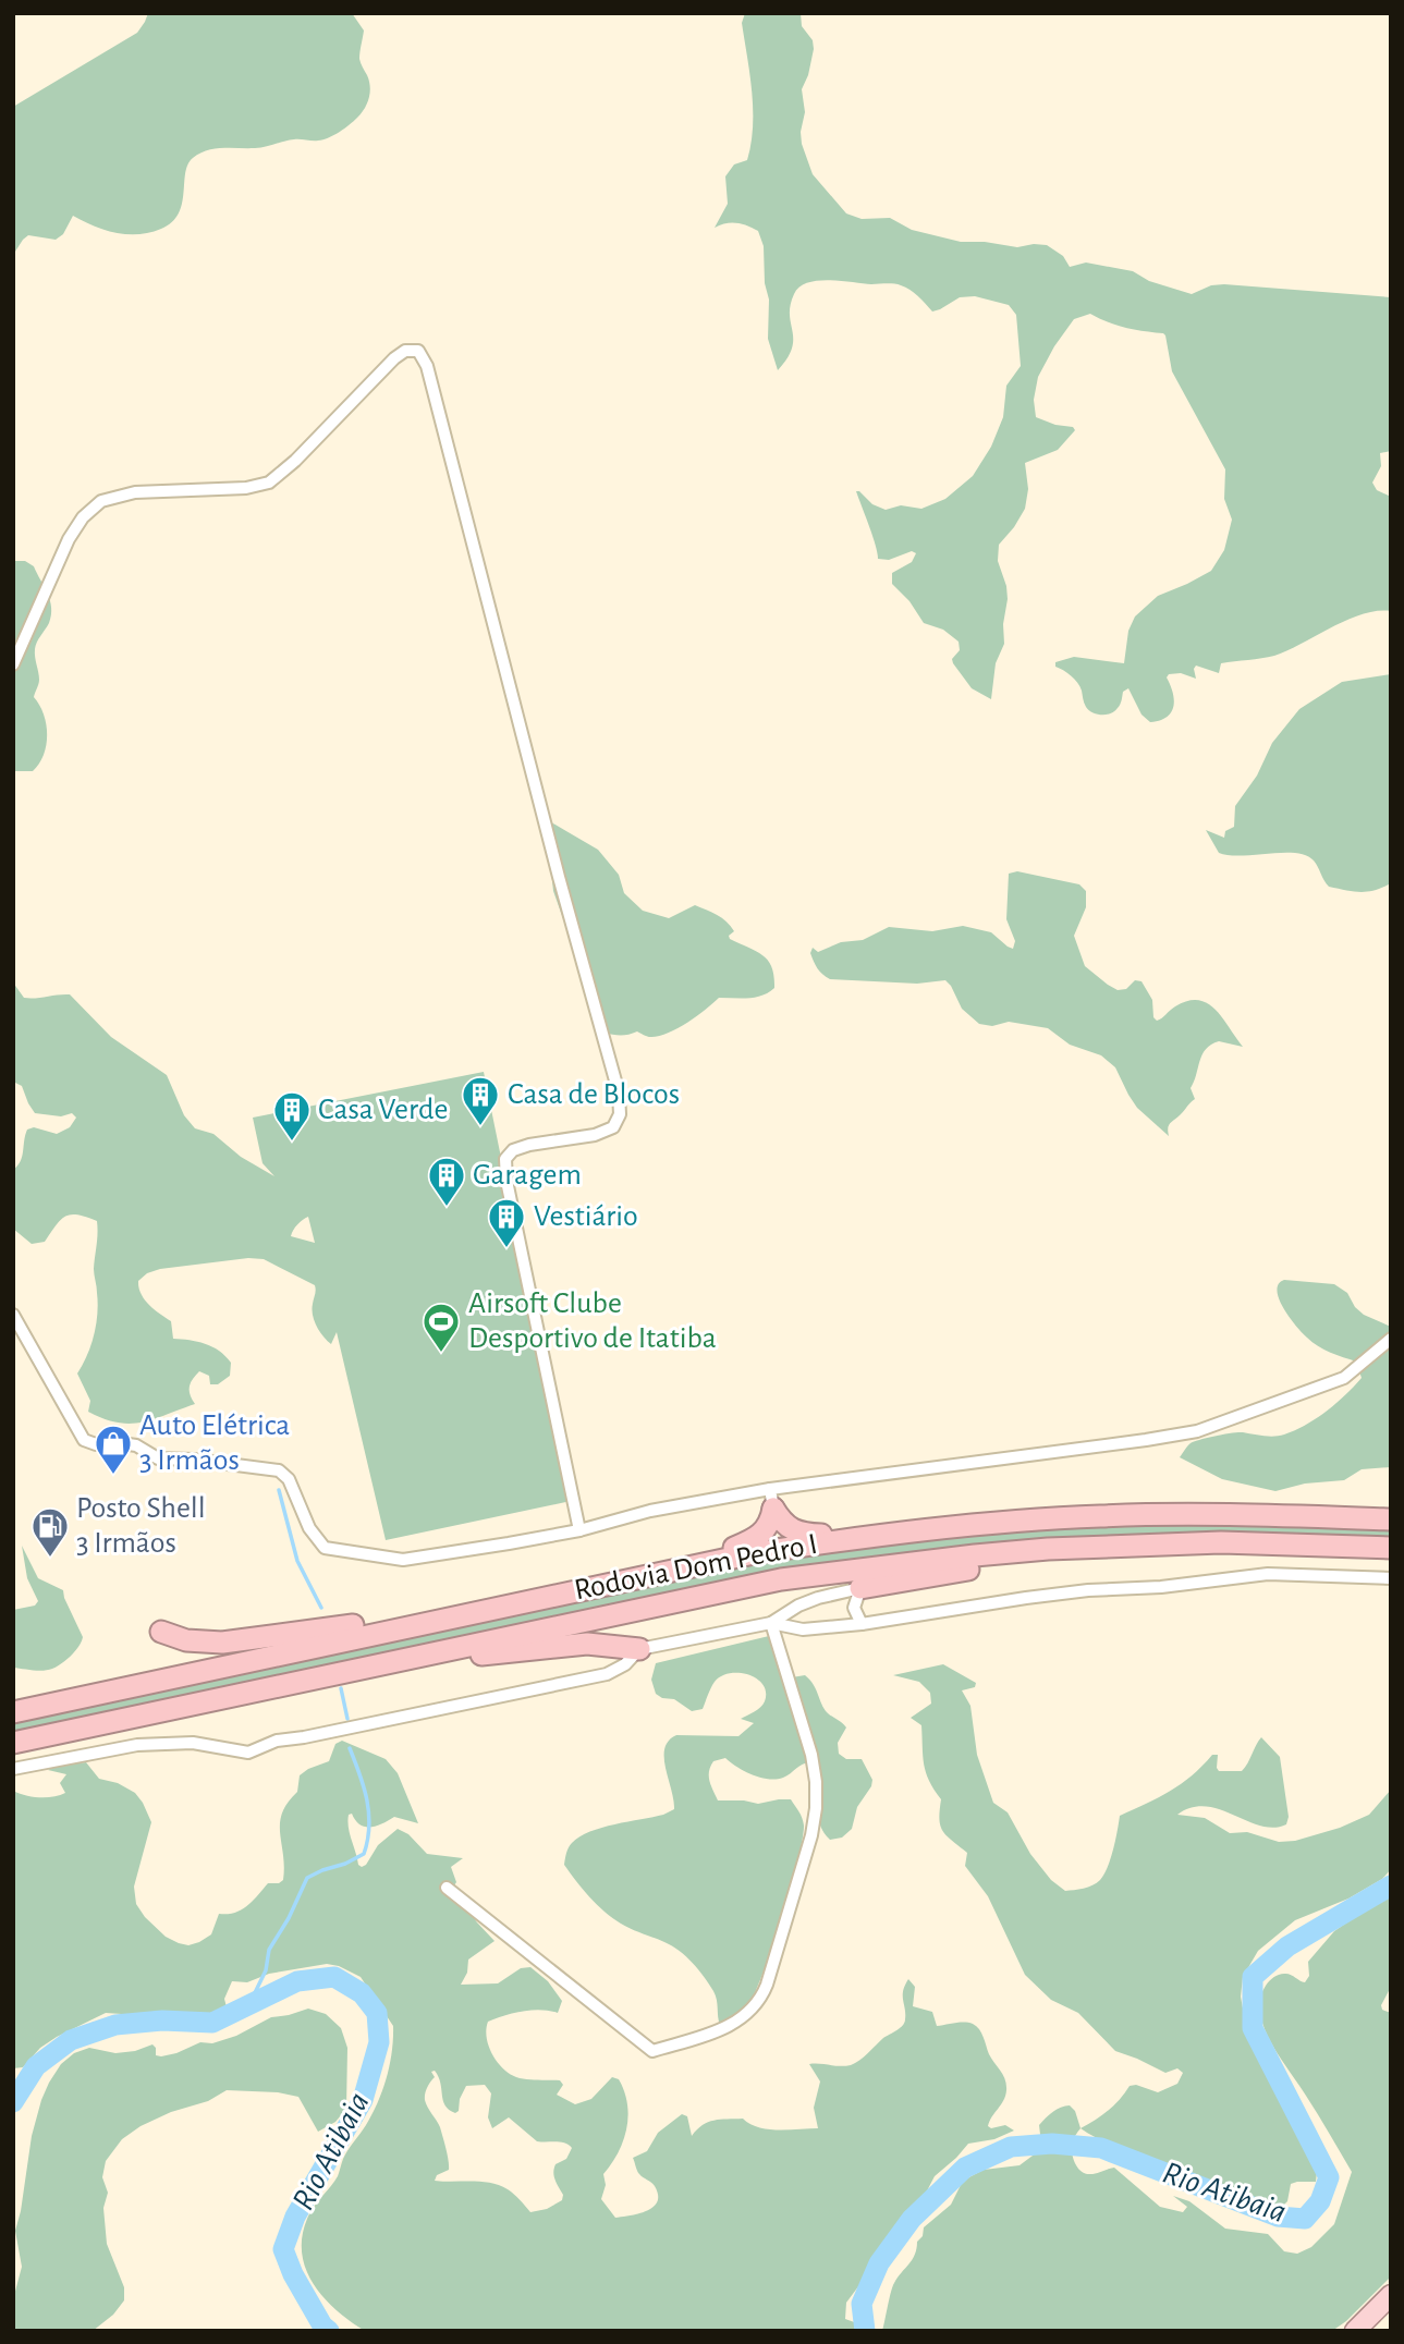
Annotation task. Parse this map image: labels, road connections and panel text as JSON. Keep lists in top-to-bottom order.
{
  "streets": {
    "highway": ["Rodovia Dom Pedro I"]
  },
  "water": ["Rio Atibaia"],
  "places": {
    "building": [
      "Casa de Blocos",
      "Casa Verde",
      "Garagem",
      "Vestiário"
    ],
    "sports": ["Airsoft Clube Desportivo de Itatiba"],
    "shop": ["Auto Elétrica 3 Irmãos"],
    "fuel station": ["Posto Shell 3 Irmãos"]
  }
}
